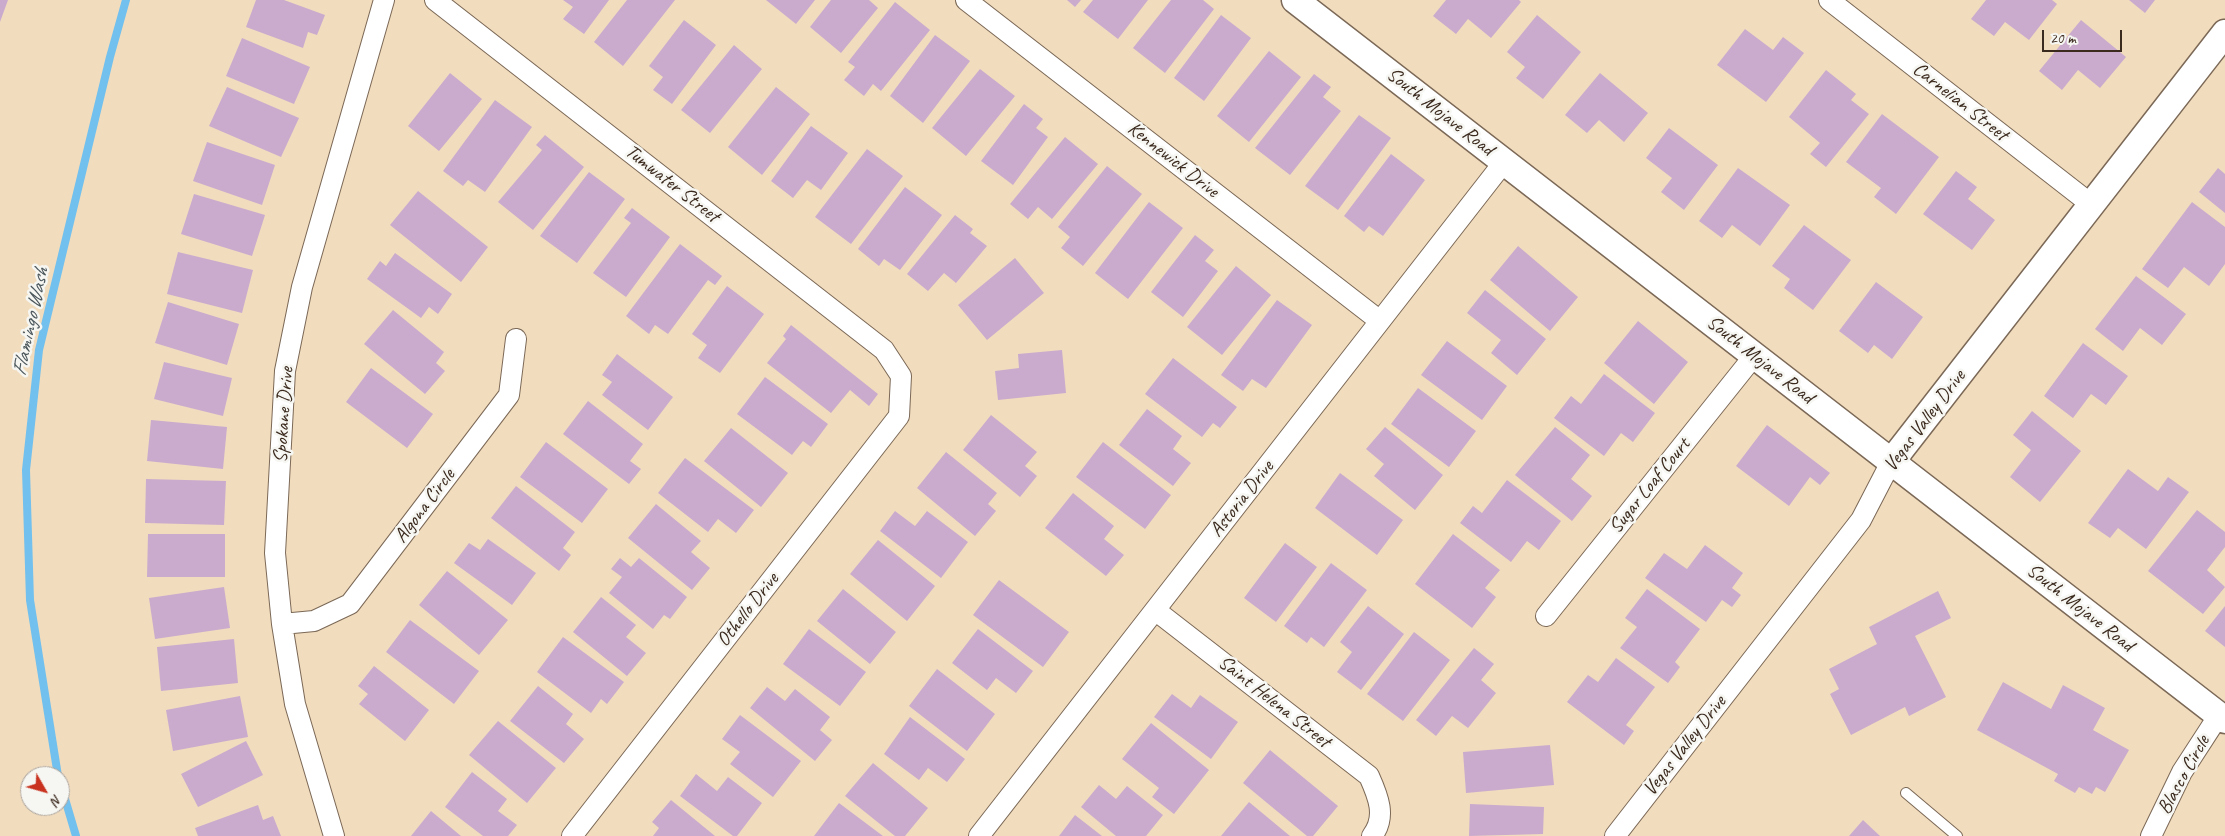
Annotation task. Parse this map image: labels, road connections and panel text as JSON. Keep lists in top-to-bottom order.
{
  "streets": {
    "street": [
      "Carnelian Street",
      "South Mojave Road",
      "Kennewick Drive",
      "Tumwater Street",
      "Spokane Drive",
      "Vegas Valley Drive",
      "Sugar Loaf Court",
      "Astoria Drive",
      "Algona Circle",
      "Othello Drive",
      "Saint Helena Street",
      "Blasco Circle"
    ]
  },
  "crossings": [
    ["Carnelian Street", "Vegas Valley Drive"],
    ["South Mojave Road", "Vegas Valley Drive"],
    ["South Mojave Road", "Sugar Loaf Court"],
    ["South Mojave Road", "Astoria Drive"],
    ["South Mojave Road", "Blasco Circle"],
    ["Kennewick Drive", "Astoria Drive"],
    ["Tumwater Street", "Othello Drive"],
    ["Spokane Drive", "Algona Circle"],
    ["Astoria Drive", "Saint Helena Street"]
  ],
  "water": ["Flamingo Wash"],
  "scale_bar": "20 m",
  "north": "bottom right"
}
